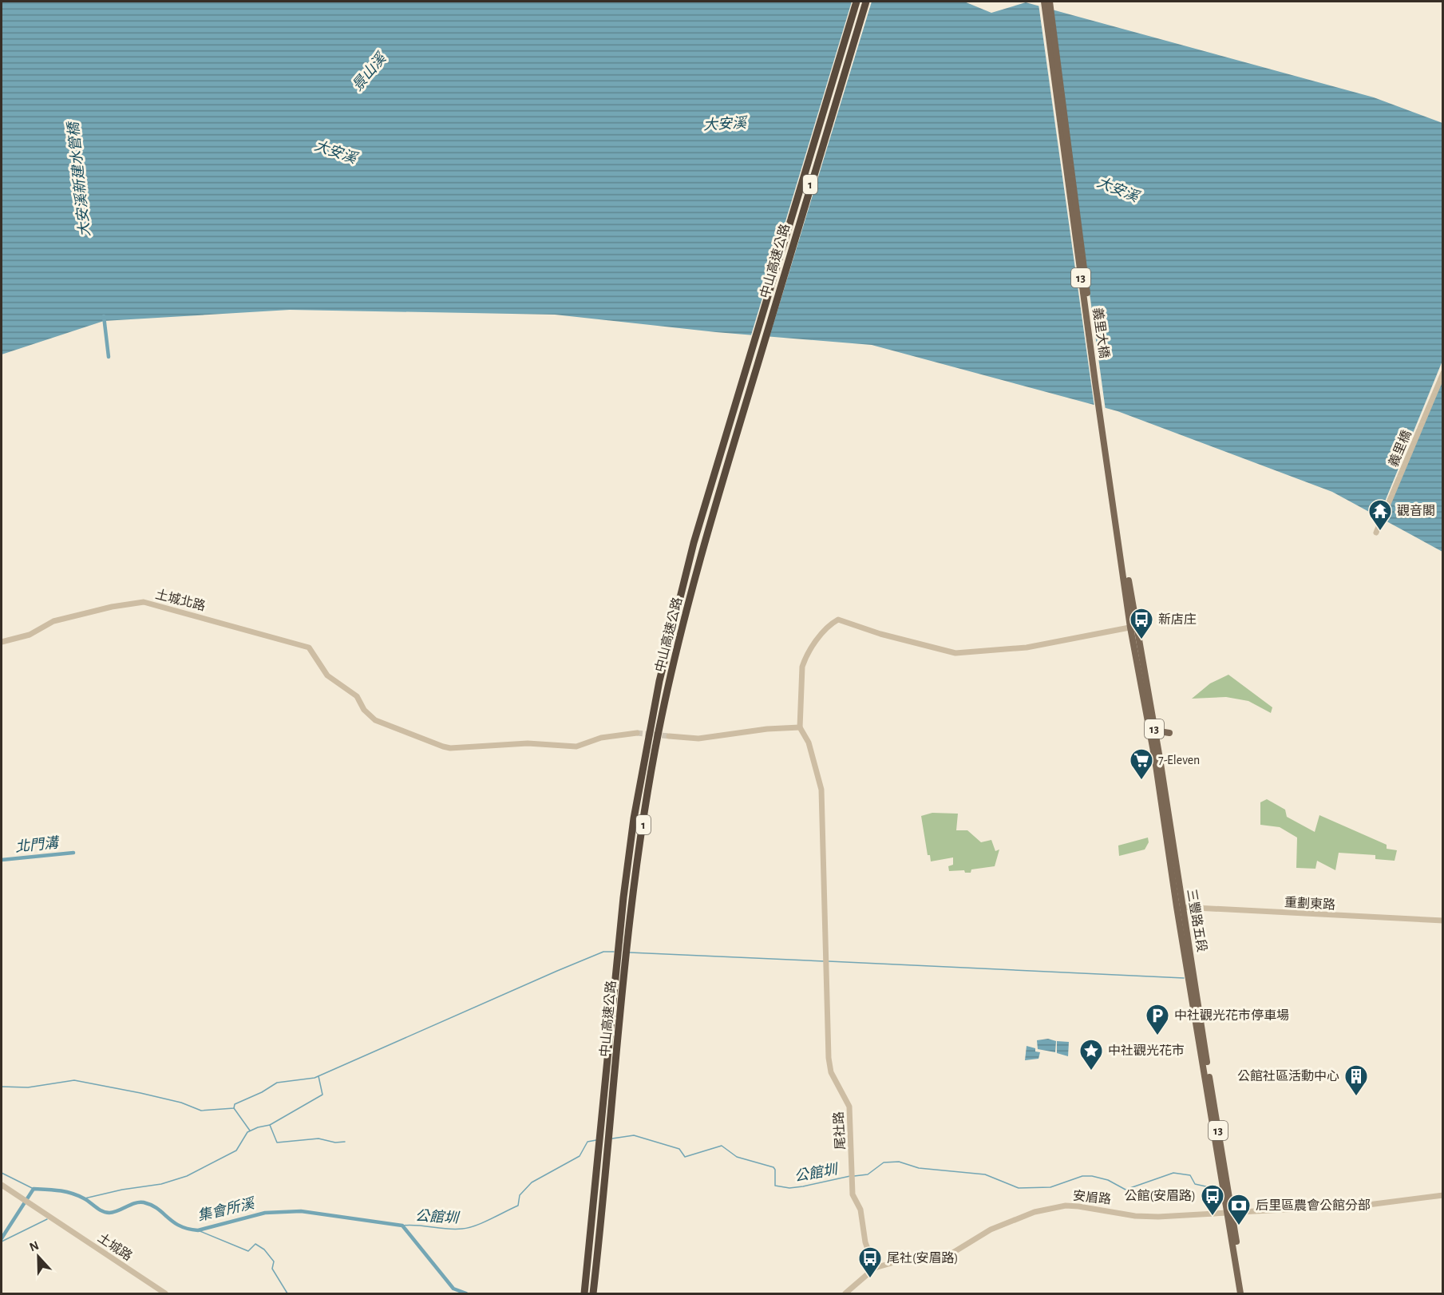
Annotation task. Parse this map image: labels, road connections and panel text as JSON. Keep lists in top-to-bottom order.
{
  "streets": {
    "highway": ["1", "中山高速公路"],
    "main road": ["13", "義里大橋", "三豐路五段"],
    "street": [
      "義里橋",
      "土城北路",
      "重劃東路",
      "尾社路",
      "安眉路",
      "土城路"
    ]
  },
  "crossings": [
    ["義里大橋", "三豐路五段"],
    ["重劃東路", "三豐路五段"],
    ["三豐路五段", "安眉路"],
    ["尾社路", "安眉路"]
  ],
  "water": [
    "景山溪",
    "大安溪",
    "大安溪新建水管橋",
    "北門溝",
    "公館圳",
    "集會所溪"
  ],
  "places": {
    "temple": ["觀音閣"],
    "bus stop": ["新店庄", "公館(安眉路)", "尾社(安眉路)"],
    "supermarket": ["7-Eleven"],
    "parking": ["中社觀光花市停車場"],
    "place": ["中社觀光花市"],
    "building": ["公館社區活動中心"],
    "bank": ["后里區農會公館分部"]
  },
  "north": "top"
}
